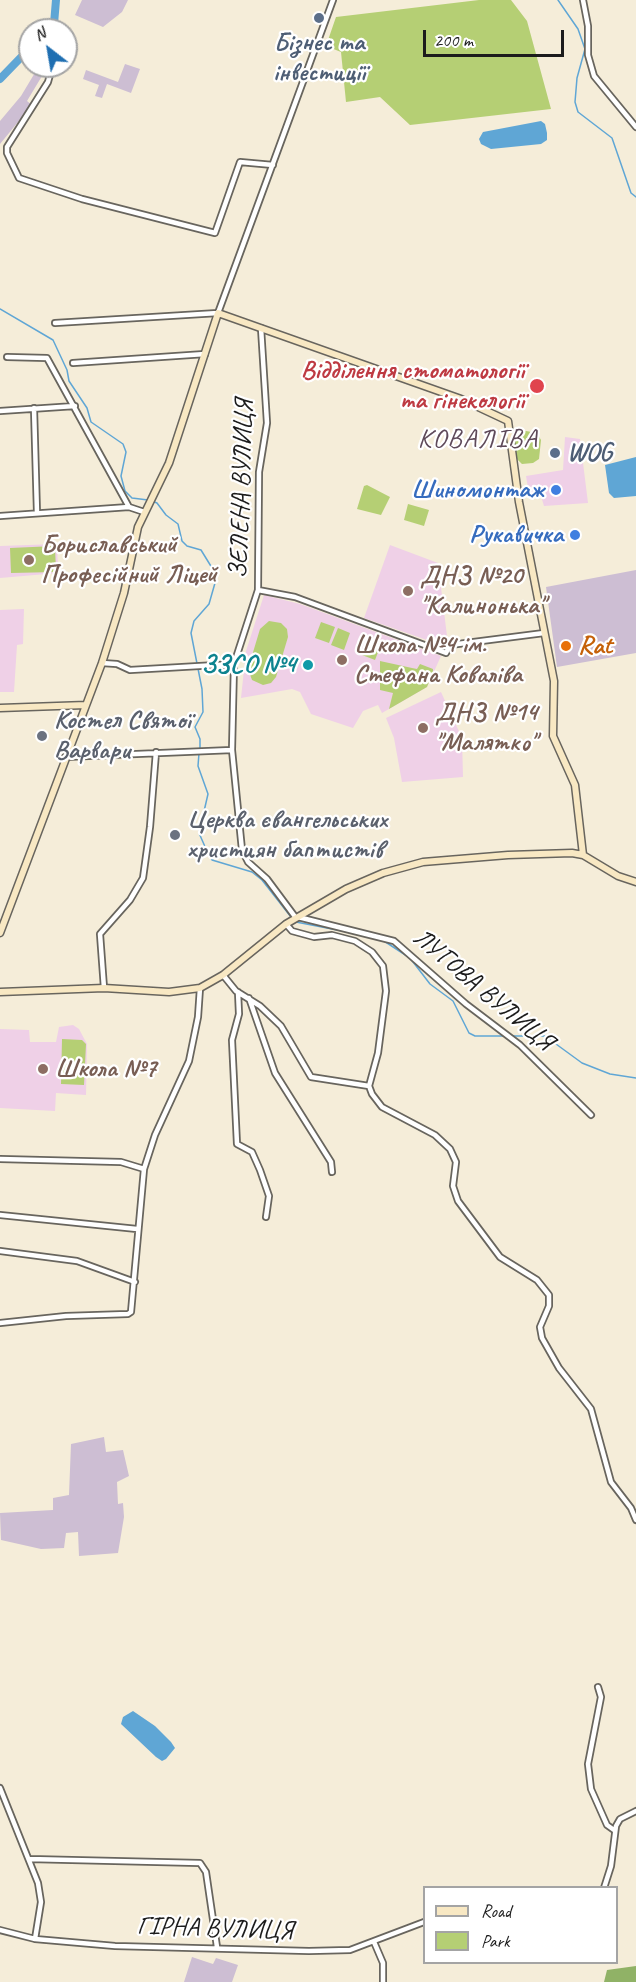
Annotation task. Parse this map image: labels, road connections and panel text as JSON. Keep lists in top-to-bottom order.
{
  "streets": {
    "street": ["ЗЕЛЕНА ВУЛИЦЯ", "ЛУГОВА ВУЛИЦЯ", "ГІРНА ВУЛИЦЯ"]
  },
  "crossings": [
    ["ЗЕЛЕНА ВУЛИЦЯ", "ЛУГОВА ВУЛИЦЯ"]
  ],
  "districts": ["КОВАЛІВА"],
  "places": [
    "Бізнес та інвестиції",
    "Відділення стоматології та гінекології",
    "WOG",
    "Шиномонтаж",
    "Рукавичка",
    "Бориславський Професійний Ліцей",
    "ДНЗ №20 \"Калинонька\"",
    "Rat",
    "Школа №4 ім. Стефана Коваліва",
    "ЗЗСО №4",
    "ДНЗ №14 \"Малятко\"",
    "Костел Святої Варвари",
    "Церква євангельських християн баптистів",
    "Школа №7"
  ],
  "legend": ["Road", "Park"],
  "scale_bar": "200 m",
  "north": "top left"
}
